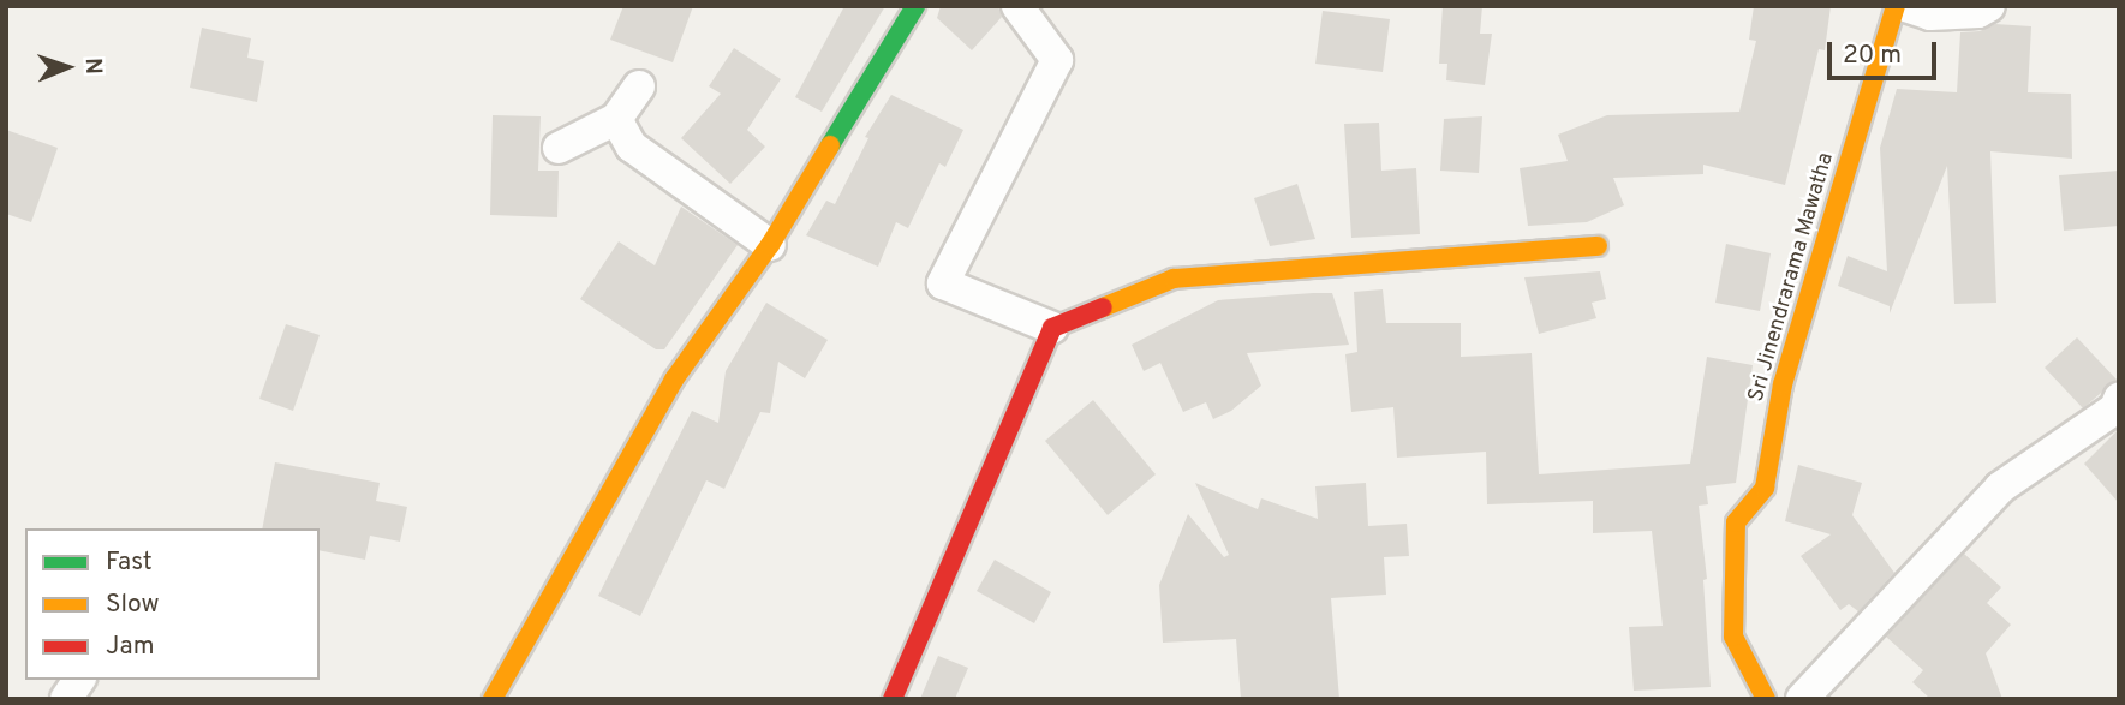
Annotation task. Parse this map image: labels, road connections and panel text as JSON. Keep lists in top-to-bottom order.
{
  "streets": {
    "street": ["Sri Jinendrarama Mawatha"]
  },
  "legend": ["Fast", "Slow", "Jam"],
  "scale_bar": "20 m",
  "north": "right"
}
